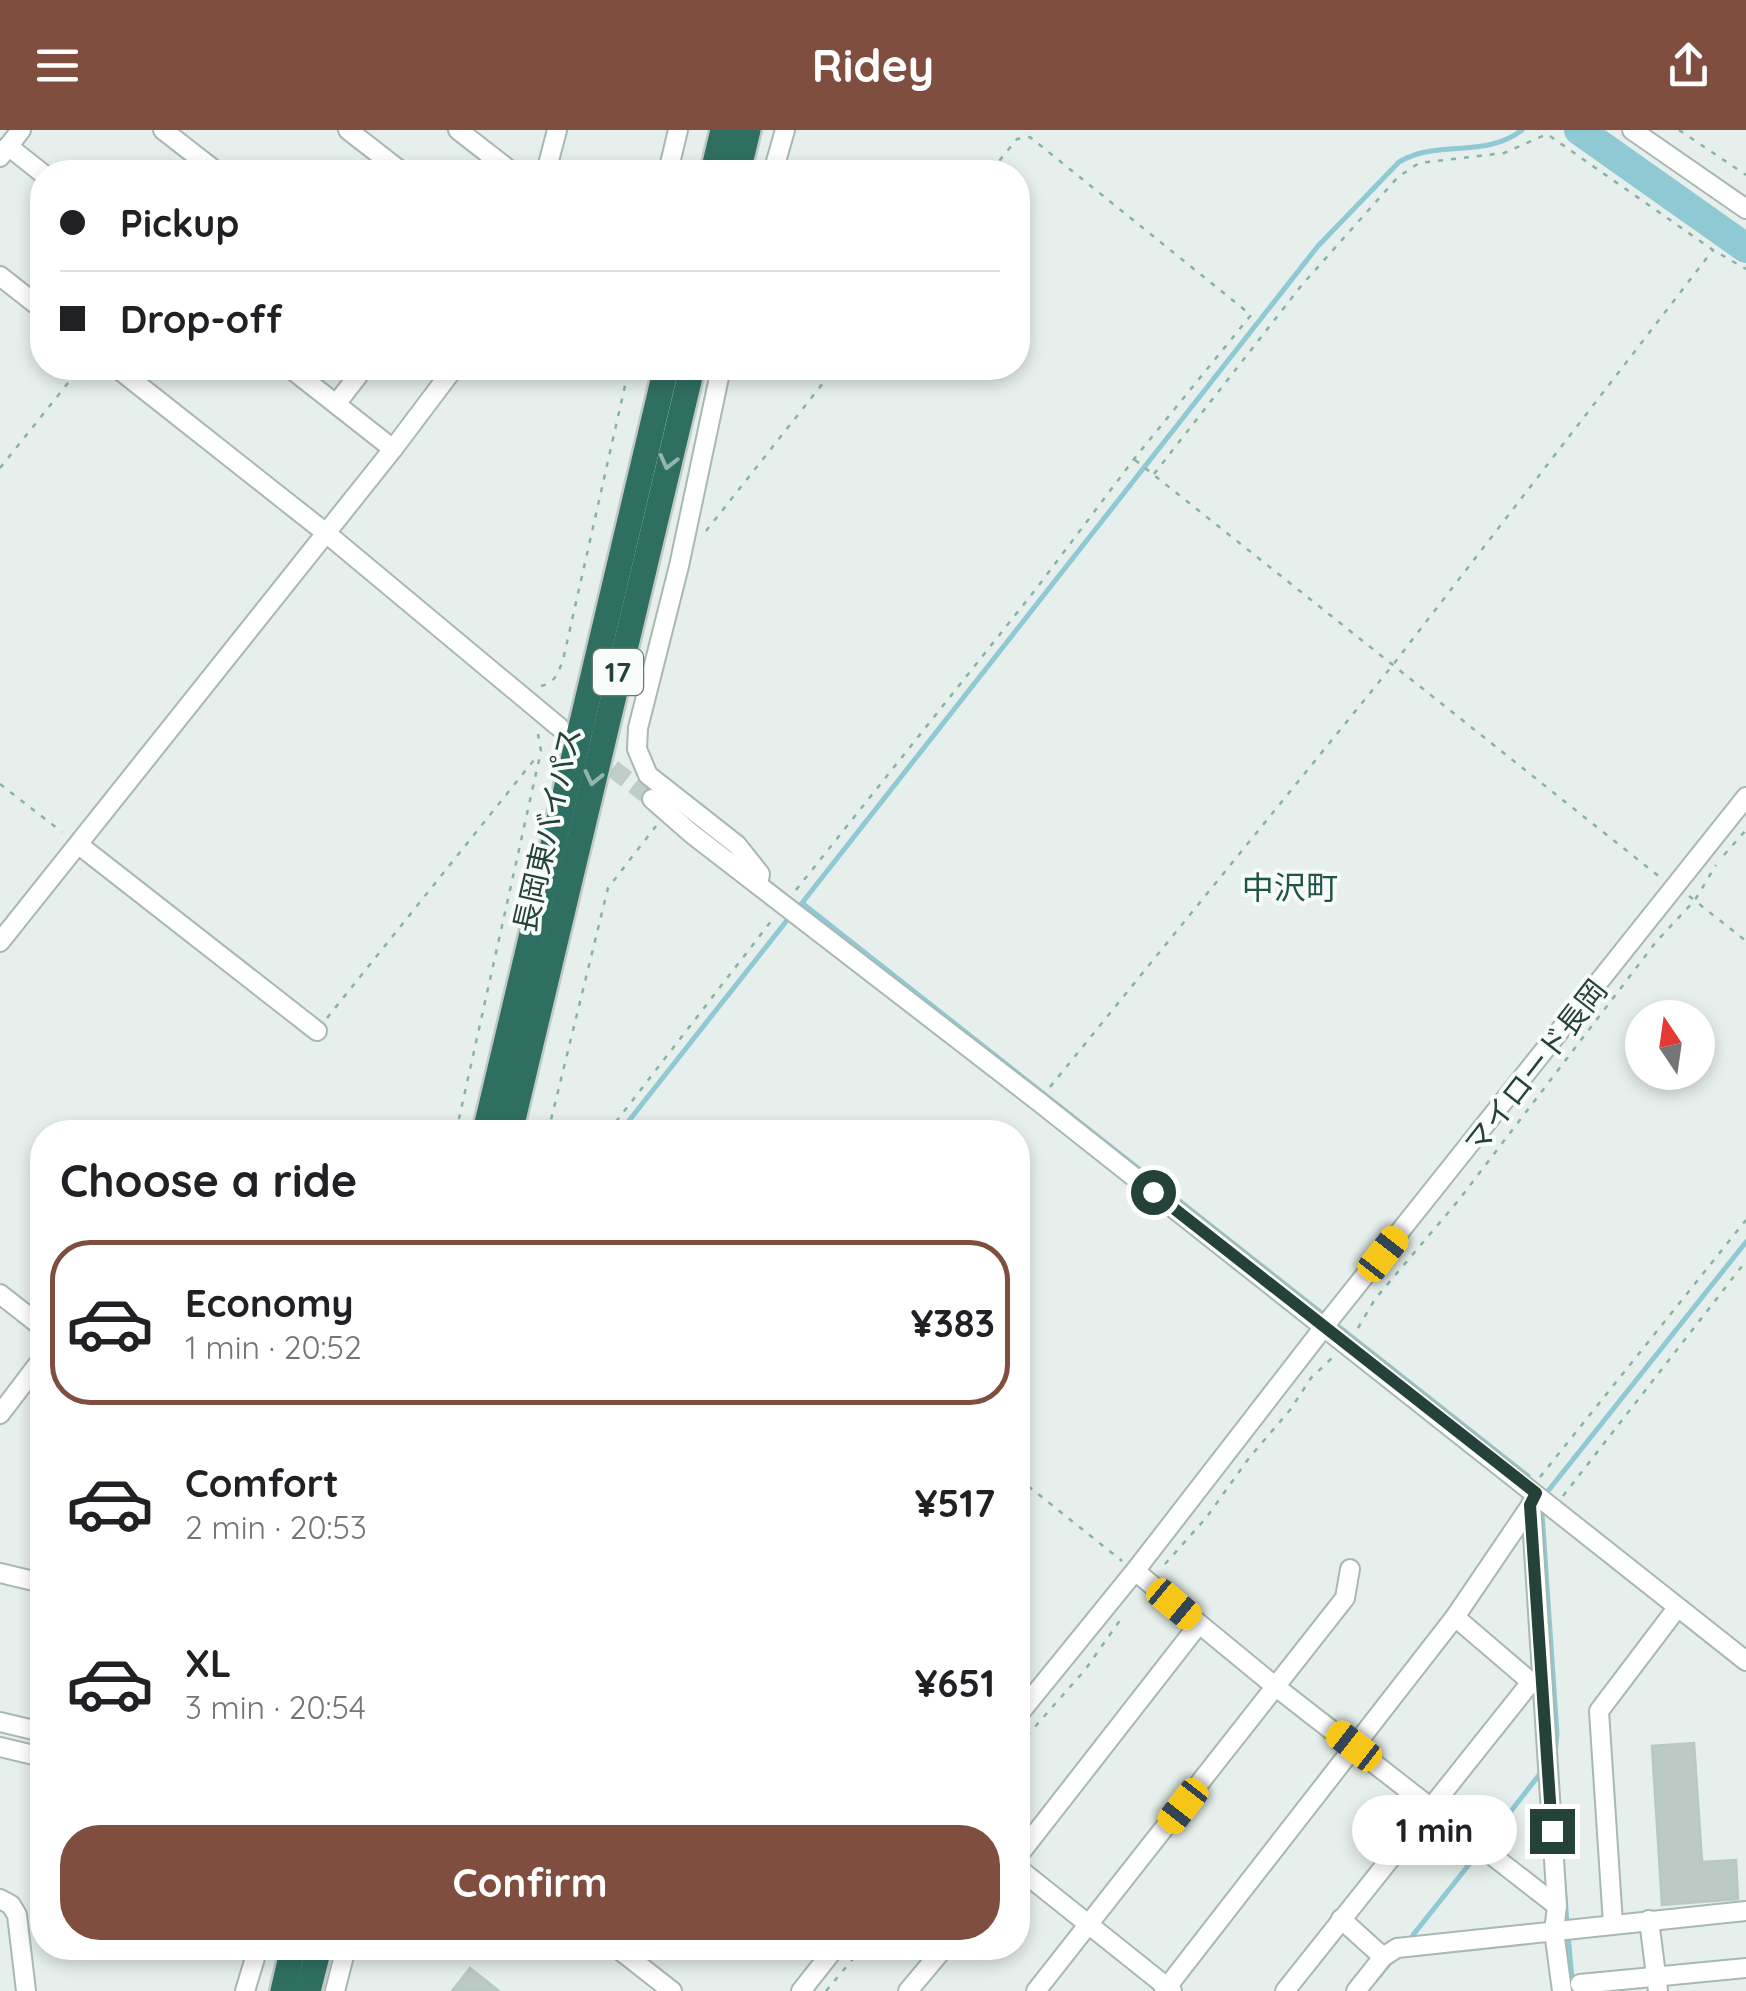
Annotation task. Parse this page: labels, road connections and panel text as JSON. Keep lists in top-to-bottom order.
{
  "streets": {
    "highway": ["17", "長岡東バイパス"],
    "path": ["マイロード長岡"]
  },
  "crossings": [
    ["17", "長岡東バイパス"]
  ],
  "districts": ["中沢町"],
  "north": "top",
  "page": {
    "header": "Ridey",
    "banner": ["Pickup", "Drop-off"],
    "heading": "Choose a ride",
    "list": [
      {
        "name": "Economy",
        "note": "1 min · 20:52",
        "value": "¥383"
      },
      {
        "name": "Comfort",
        "note": "2 min · 20:53",
        "value": "¥517"
      },
      {
        "name": "XL",
        "note": "3 min · 20:54",
        "value": "¥651"
      }
    ],
    "bubble": "1 min",
    "buttons": "Confirm"
  }
}
